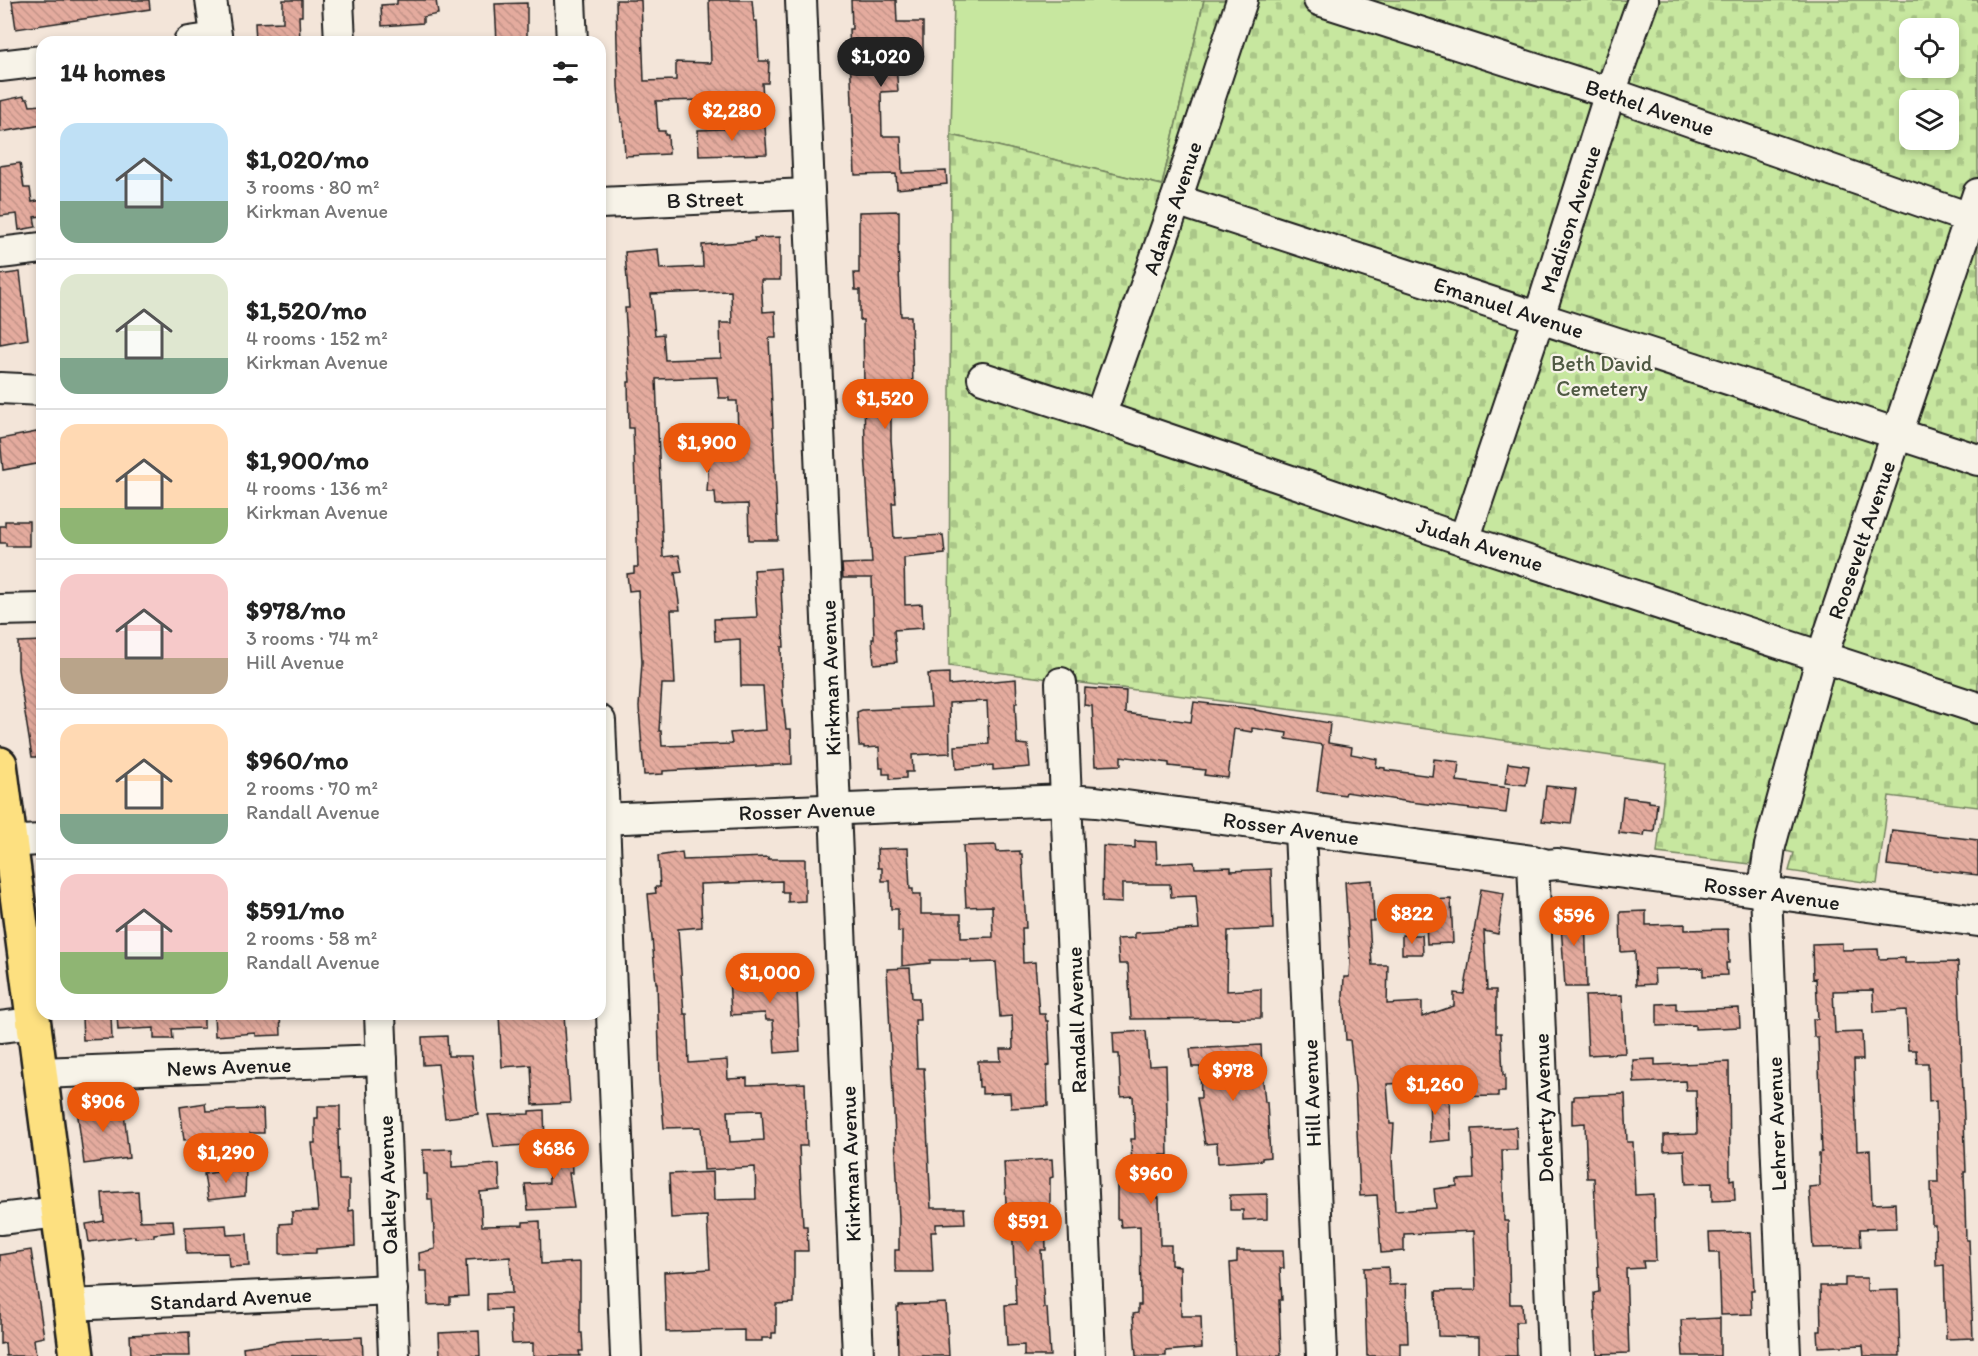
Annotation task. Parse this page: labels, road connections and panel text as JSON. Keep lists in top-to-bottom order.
{
  "streets": {
    "street": [
      "Bethel Avenue",
      "B Street",
      "Adams Avenue",
      "Madison Avenue",
      "Emanuel Avenue",
      "Roosevelt Avenue",
      "Judah Avenue",
      "Kirkman Avenue",
      "Rosser Avenue",
      "Randall Avenue",
      "News Avenue",
      "Hill Avenue",
      "Doherty Avenue",
      "Lehrer Avenue",
      "Oakley Avenue",
      "Standard Avenue"
    ]
  },
  "crossings": [
    ["Bethel Avenue", "Madison Avenue"],
    ["Bethel Avenue", "Roosevelt Avenue"],
    ["B Street", "Kirkman Avenue"],
    ["Adams Avenue", "Emanuel Avenue"],
    ["Adams Avenue", "Judah Avenue"],
    ["Madison Avenue", "Emanuel Avenue"],
    ["Madison Avenue", "Judah Avenue"],
    ["Emanuel Avenue", "Roosevelt Avenue"],
    ["Roosevelt Avenue", "Judah Avenue"],
    ["Roosevelt Avenue", "Rosser Avenue"],
    ["Roosevelt Avenue", "Lehrer Avenue"],
    ["Kirkman Avenue", "Rosser Avenue"],
    ["Rosser Avenue", "Randall Avenue"],
    ["Rosser Avenue", "Hill Avenue"],
    ["Rosser Avenue", "Doherty Avenue"],
    ["Rosser Avenue", "Lehrer Avenue"],
    ["News Avenue", "Oakley Avenue"],
    ["Oakley Avenue", "Standard Avenue"]
  ],
  "parks": ["Beth David Cemetery"],
  "page": {
    "heading": "14 homes",
    "price": [
      "$1,020",
      "$2,280",
      "$1,520",
      "$1,900",
      "$822",
      "$596",
      "$1,000",
      "$978",
      "$1,260",
      "$906",
      "$686",
      "$1,290",
      "$960",
      "$591"
    ],
    "list": [
      {
        "name": "$1,020/mo",
        "note": "3 rooms · 80 m² · Kirkman Avenue"
      },
      {
        "name": "$1,520/mo",
        "note": "4 rooms · 152 m² · Kirkman Avenue"
      },
      {
        "name": "$1,900/mo",
        "note": "4 rooms · 136 m² · Kirkman Avenue"
      },
      {
        "name": "$978/mo",
        "note": "3 rooms · 74 m² · Hill Avenue"
      },
      {
        "name": "$960/mo",
        "note": "2 rooms · 70 m² · Randall Avenue"
      },
      {
        "name": "$591/mo",
        "note": "2 rooms · 58 m² · Randall Avenue"
      }
    ]
  }
}
